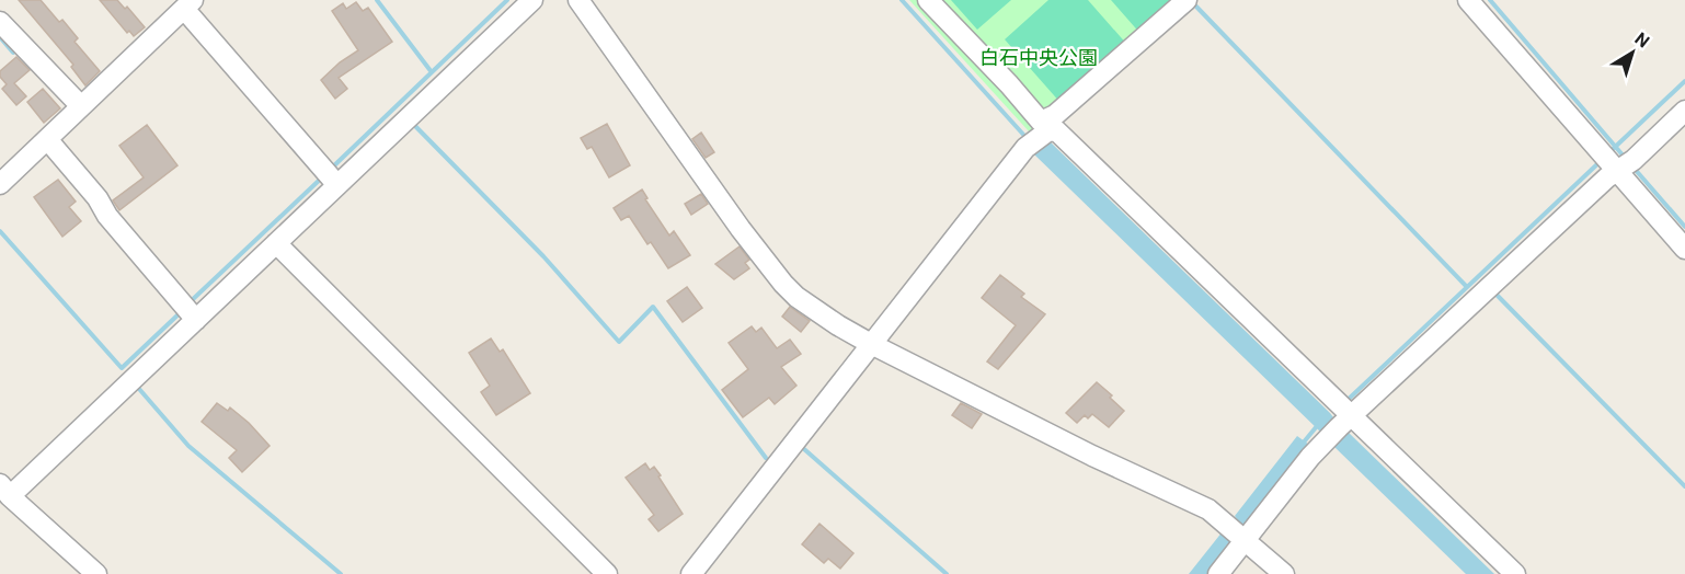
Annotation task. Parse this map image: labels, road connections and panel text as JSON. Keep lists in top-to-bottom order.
{
  "parks": ["白石中央公園"],
  "north": "top right"
}
